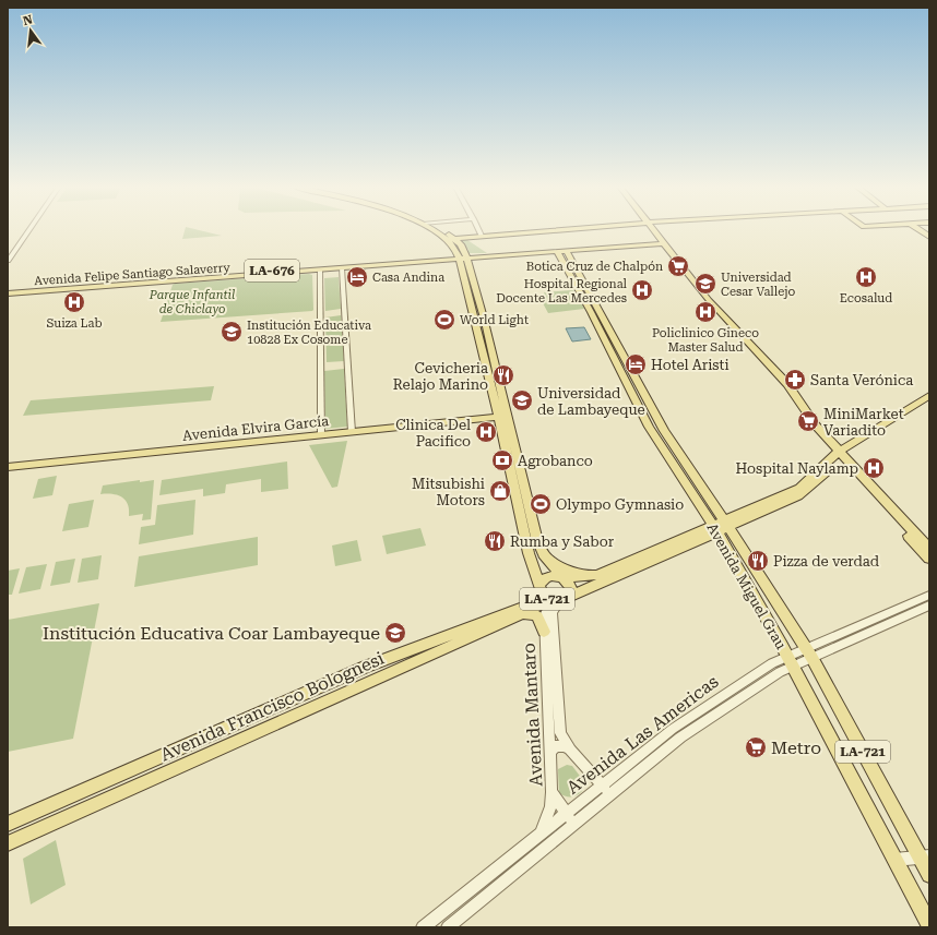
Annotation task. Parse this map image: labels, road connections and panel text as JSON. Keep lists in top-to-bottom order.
{
  "streets": {
    "main road": [
      "LA-676",
      "Avenida Felipe Santiago Salaverry",
      "Avenida Elvira García",
      "Avenida Miguel Grau",
      "LA-721",
      "Avenida Francisco Bolognesi"
    ],
    "street": ["Avenida Mantaro", "Avenida Las Americas"]
  },
  "crossings": [
    ["Avenida Felipe Santiago Salaverry", "LA-721"],
    ["Avenida Elvira García", "LA-721"],
    ["Avenida Miguel Grau", "Avenida Francisco Bolognesi"],
    ["Avenida Miguel Grau", "Avenida Las Americas"],
    ["LA-721", "Avenida Francisco Bolognesi"],
    ["LA-721", "Avenida Mantaro"],
    ["Avenida Francisco Bolognesi", "Avenida Mantaro"],
    ["Avenida Mantaro", "Avenida Las Americas"]
  ],
  "parks": ["Parque Infantil de Chiclayo"],
  "places": {
    "supermarket": ["Botica Cruz de Chalpón", "MiniMarket Variadito", "Metro"],
    "hotel": ["Casa Andina", "Hotel Aristi"],
    "hospital": [
      "Ecosalud",
      "Hospital Regional Docente Las Mercedes",
      "Suiza Lab",
      "Policlinico Gineco Master Salud",
      "Clinica Del Pacifico",
      "Hospital Naylamp"
    ],
    "school or university": [
      "Universidad Cesar Vallejo",
      "Institución Educativa 10828 Ex Cosome",
      "Universidad de Lambayeque",
      "Institución Educativa Coar Lambayeque"
    ],
    "sports": ["World Light", "Olympo Gymnasio"],
    "restaurant": ["Cevicheria Relajo Marino", "Rumba y Sabor", "Pizza de verdad"],
    "pharmacy": ["Santa Verónica"],
    "bank": ["Agrobanco"],
    "shop": ["Mitsubishi Motors"]
  },
  "north": "top"
}
